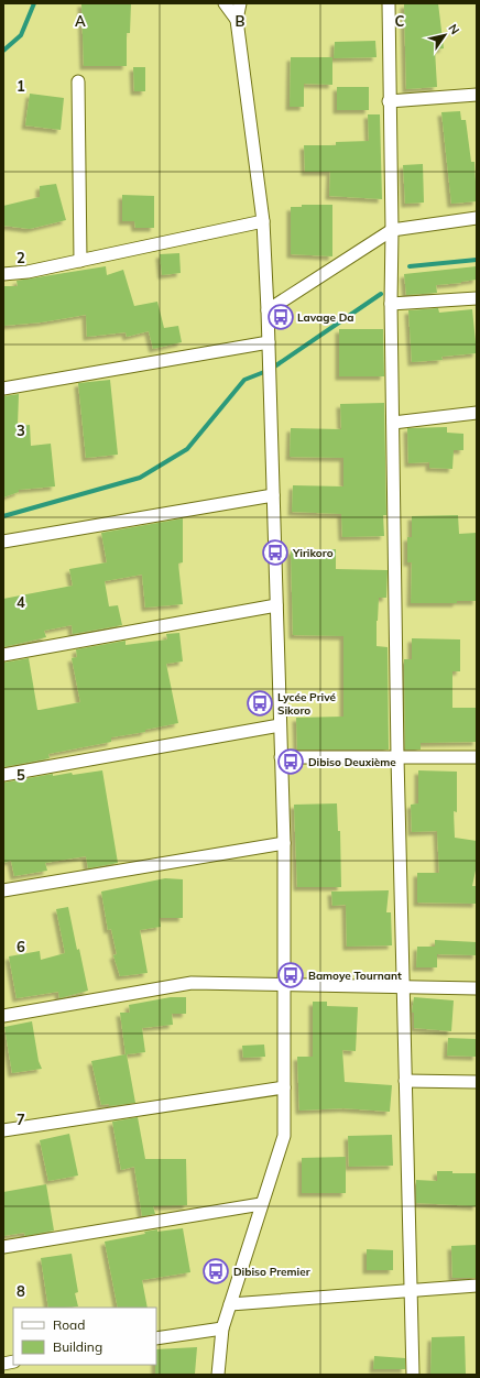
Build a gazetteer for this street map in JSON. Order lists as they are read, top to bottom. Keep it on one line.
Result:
{"places":{"bus stop":["Lavage Da","Yirikoro","Lycée Privé Sikoro","Dibiso Deuxième","Bamoye Tournant","Dibiso Premier"]},"legend":["Road","Building"],"north":"top right","grid":{"columns":["A","B","C"],"rows":["1","2","3","4","5","6","7","8"]}}
